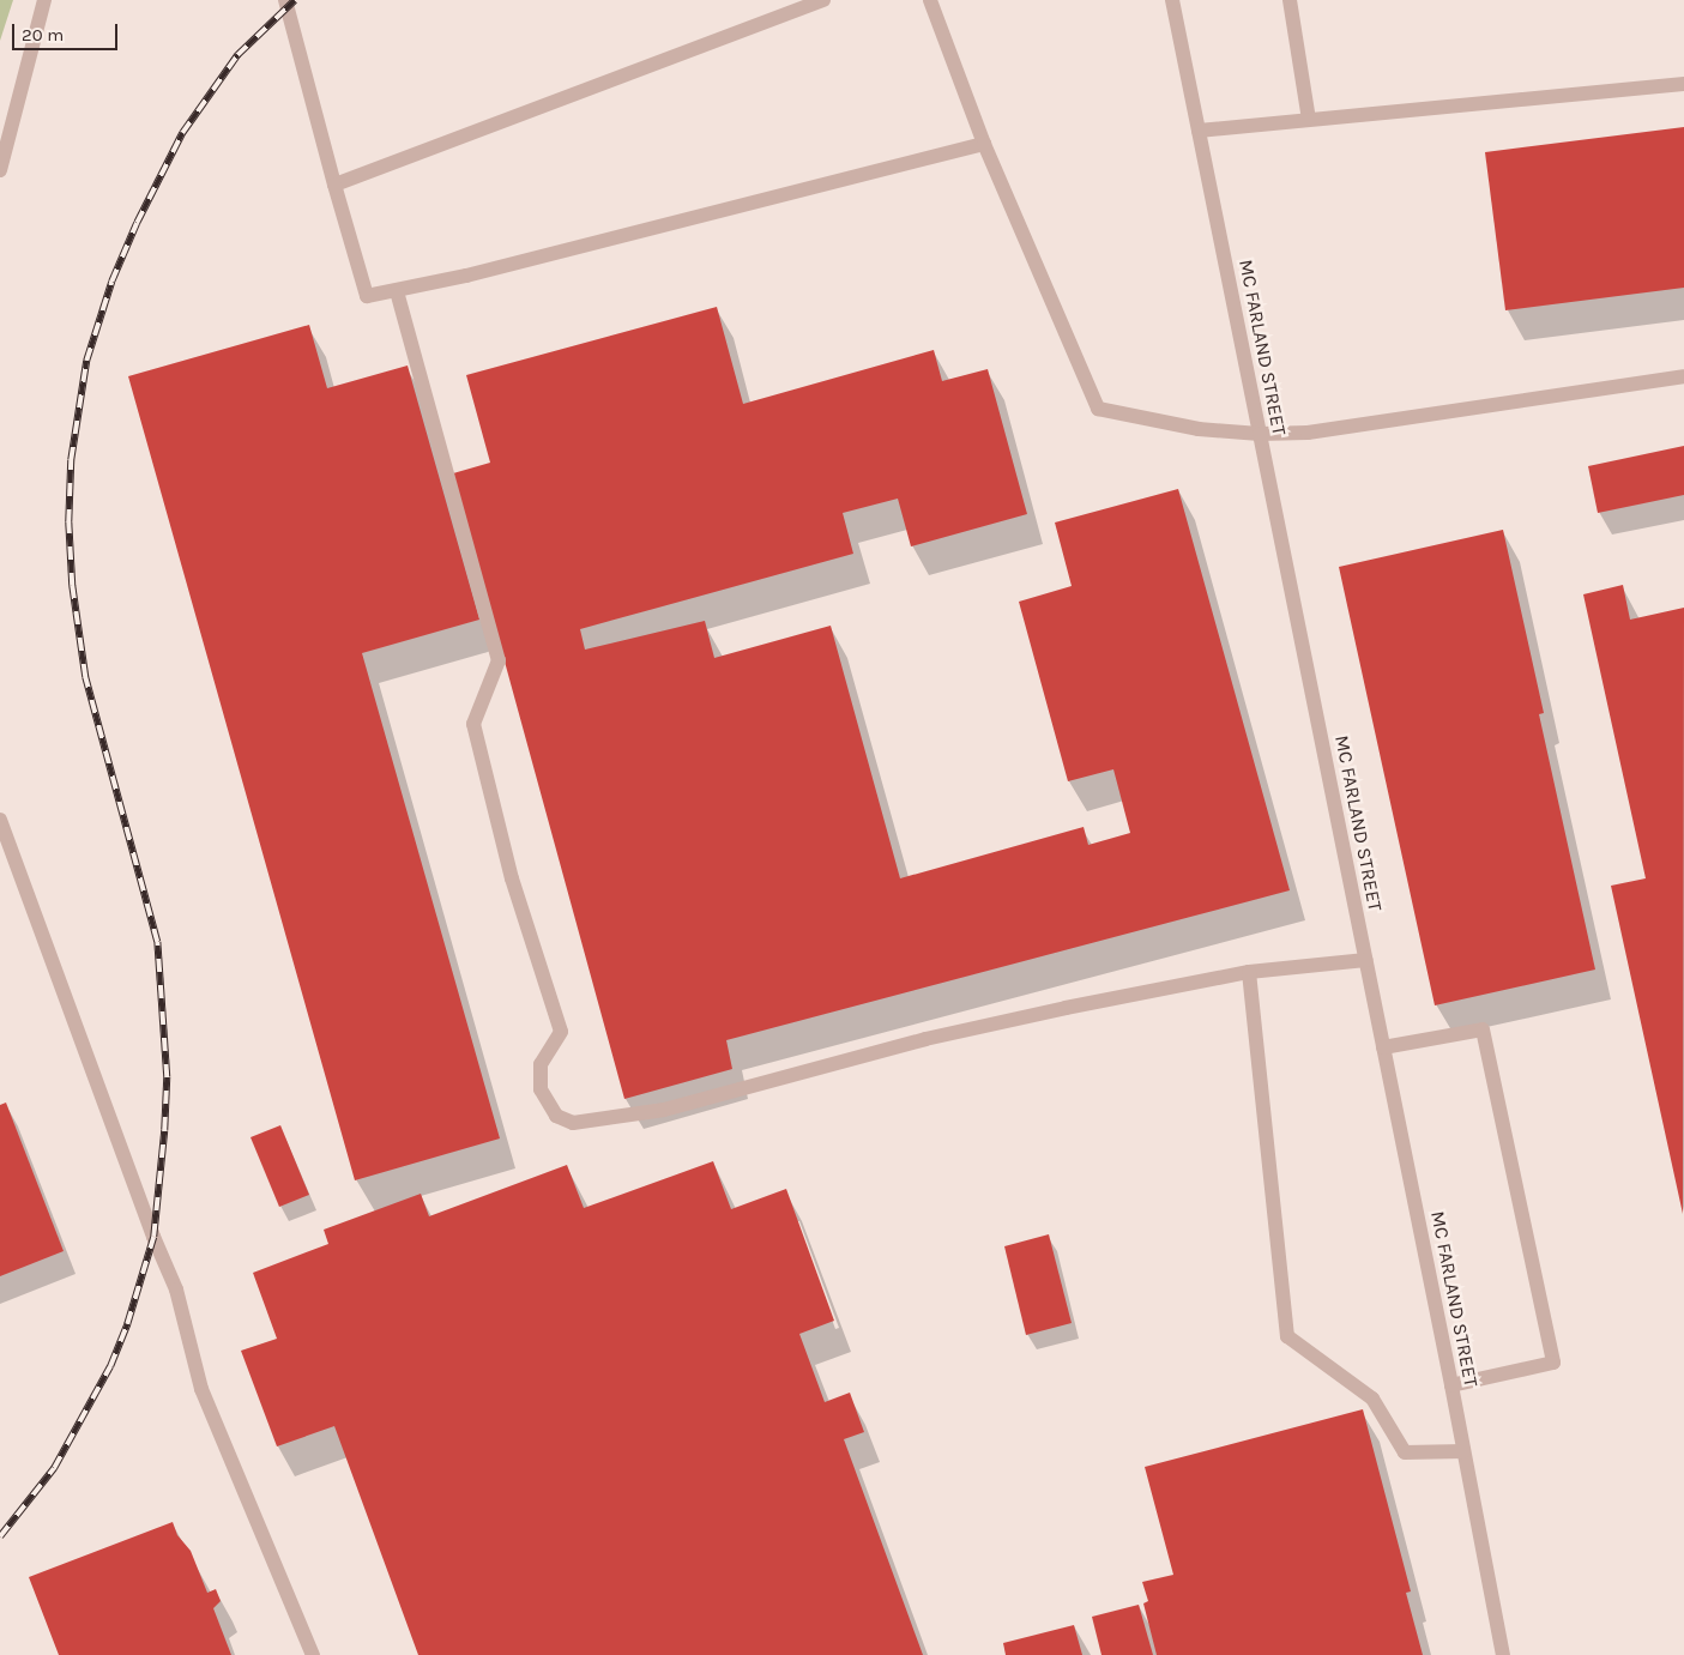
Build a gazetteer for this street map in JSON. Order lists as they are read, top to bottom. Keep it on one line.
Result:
{"streets":{"street":["MC FARLAND STREET"]},"scale_bar":"20 m"}
